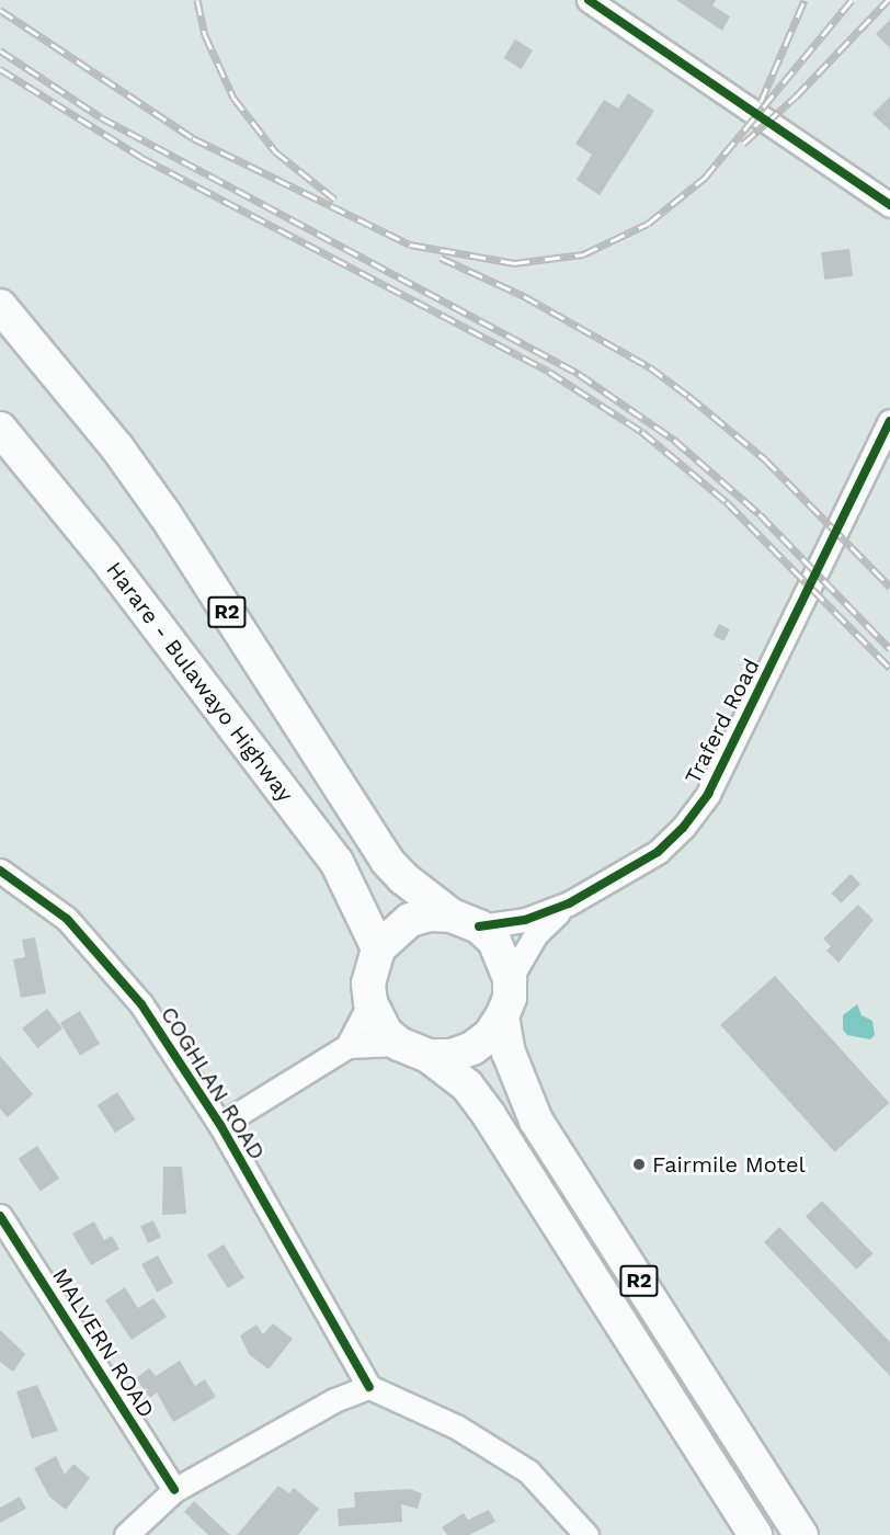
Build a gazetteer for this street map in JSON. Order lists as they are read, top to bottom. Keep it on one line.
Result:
{"streets":{"highway":["R2","Harare - Bulawayo Highway"],"street":["Traferd Road","COGHLAN ROAD","MALVERN ROAD"]},"crossings":[["R2","Harare - Bulawayo Highway"],["R2","Traferd Road"],["Harare - Bulawayo Highway","Traferd Road"]],"places":["Fairmile Motel"]}
